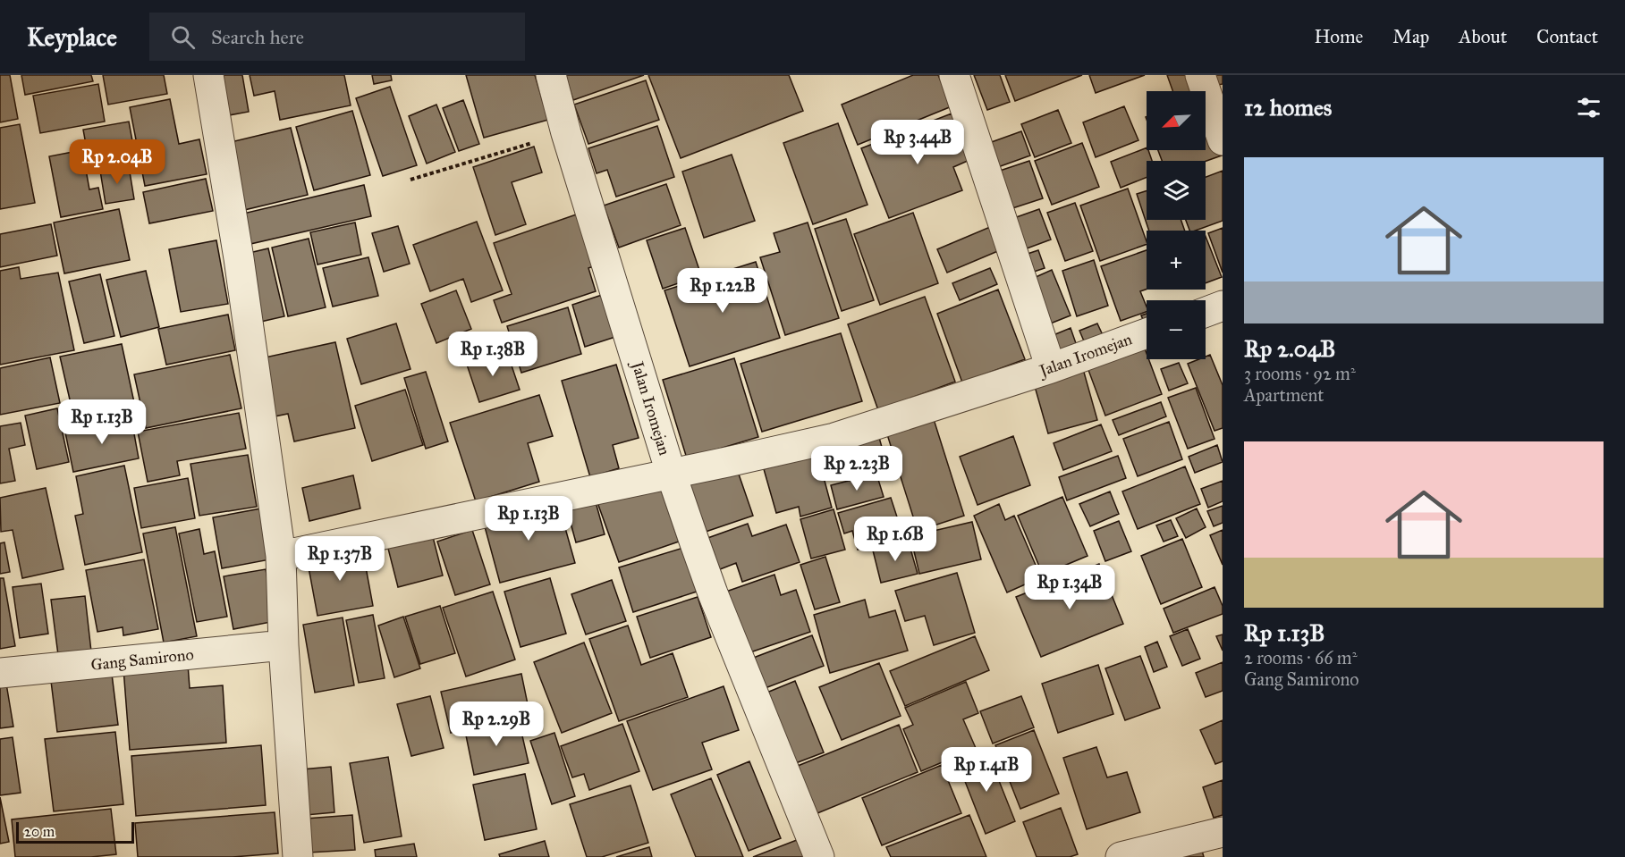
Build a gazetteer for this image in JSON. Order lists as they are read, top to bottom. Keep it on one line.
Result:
{"streets":{"street":["Jalan Iromejan","Gang Samirono"]},"scale_bar":"20 m","north":"bottom left","page":{"header":"Keyplace","search":"Search here","nav":["Home","Map","About","Contact"],"heading":"12 homes","map_buttons":["+","−"],"price":["Rp 3.44B","Rp 2.04B","Rp 1.22B","Rp 1.38B","Rp 1.13B","Rp 2.23B","Rp 1.13B","Rp 1.6B","Rp 1.37B","Rp 1.34B","Rp 2.29B","Rp 1.41B"],"list":[{"name":"Rp 2.04B","note":"3 rooms · 92 m² · Apartment"},{"name":"Rp 1.13B","note":"2 rooms · 66 m² · Gang Samirono"}],"scale":"20 m"}}
